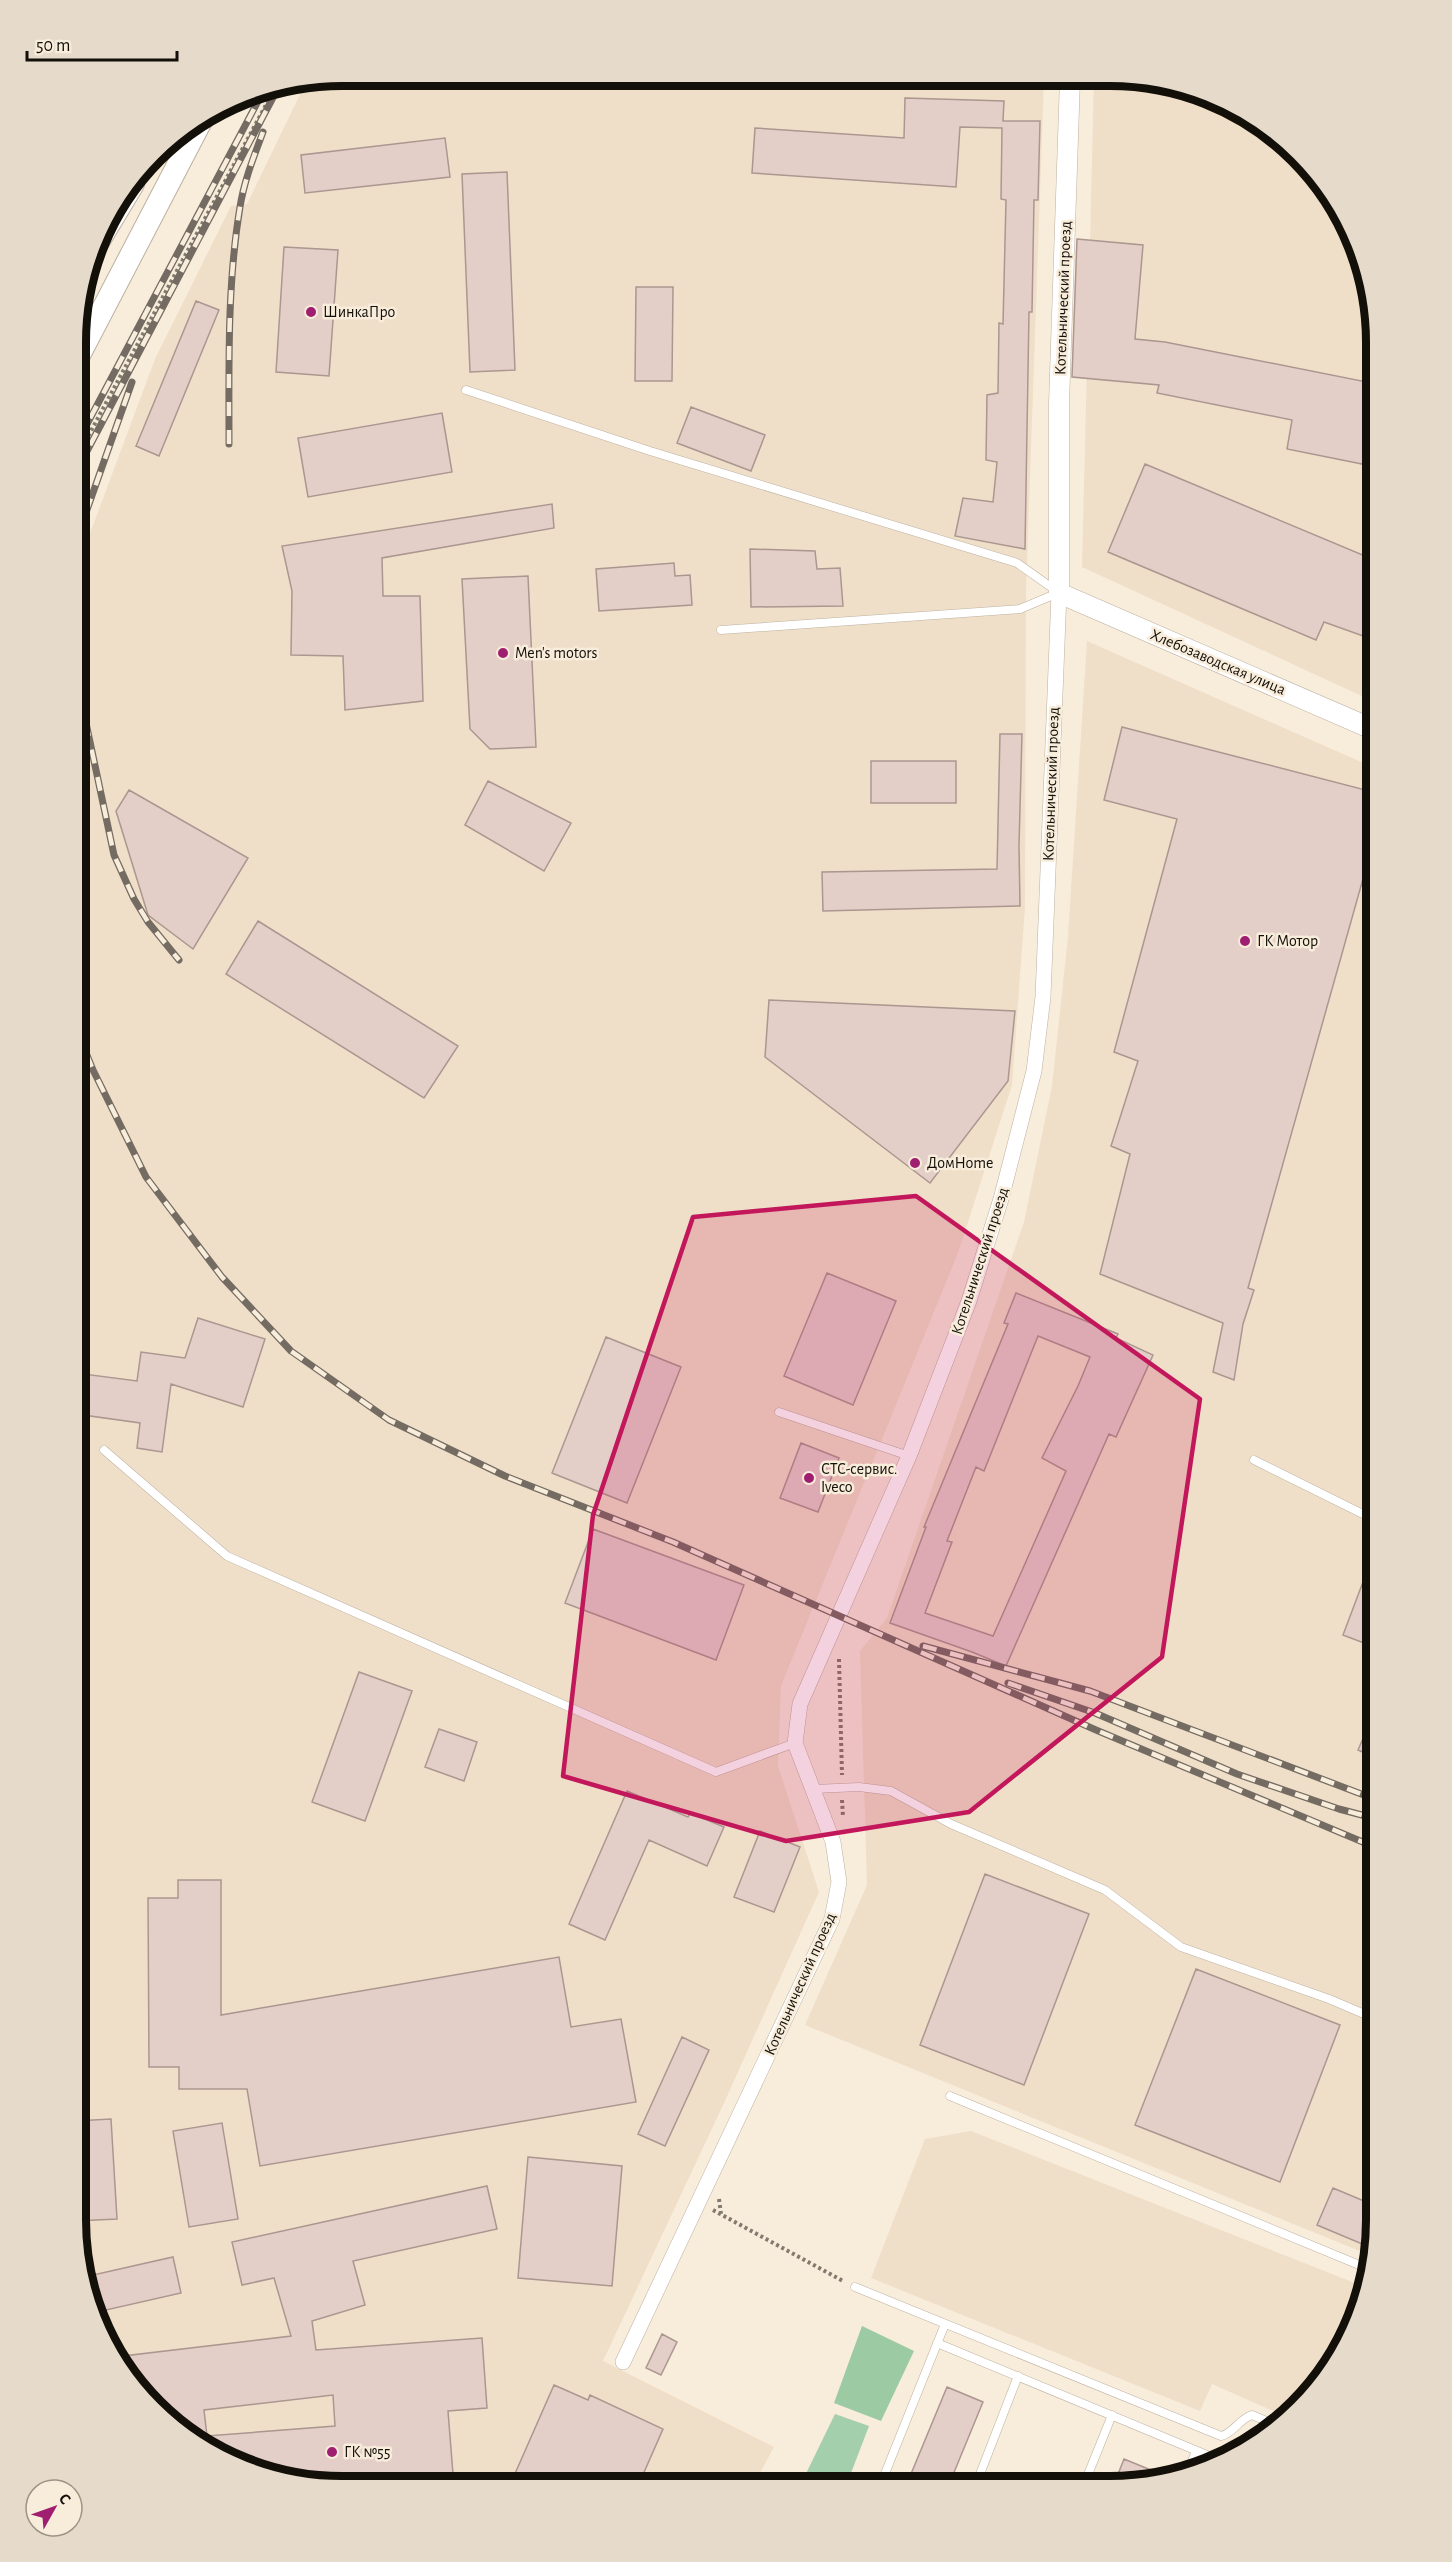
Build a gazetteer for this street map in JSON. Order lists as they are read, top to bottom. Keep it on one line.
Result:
{"streets":{"street":["Котельнический проезд","Хлебозаводская улица"]},"crossings":[["Котельнический проезд","Хлебозаводская улица"]],"places":["ШинкаПро","Men's motors","ГК Мотор","ДомHome","СТС-сервис. Iveco","ГК №55"],"scale_bar":"50 m","north":"top right"}
